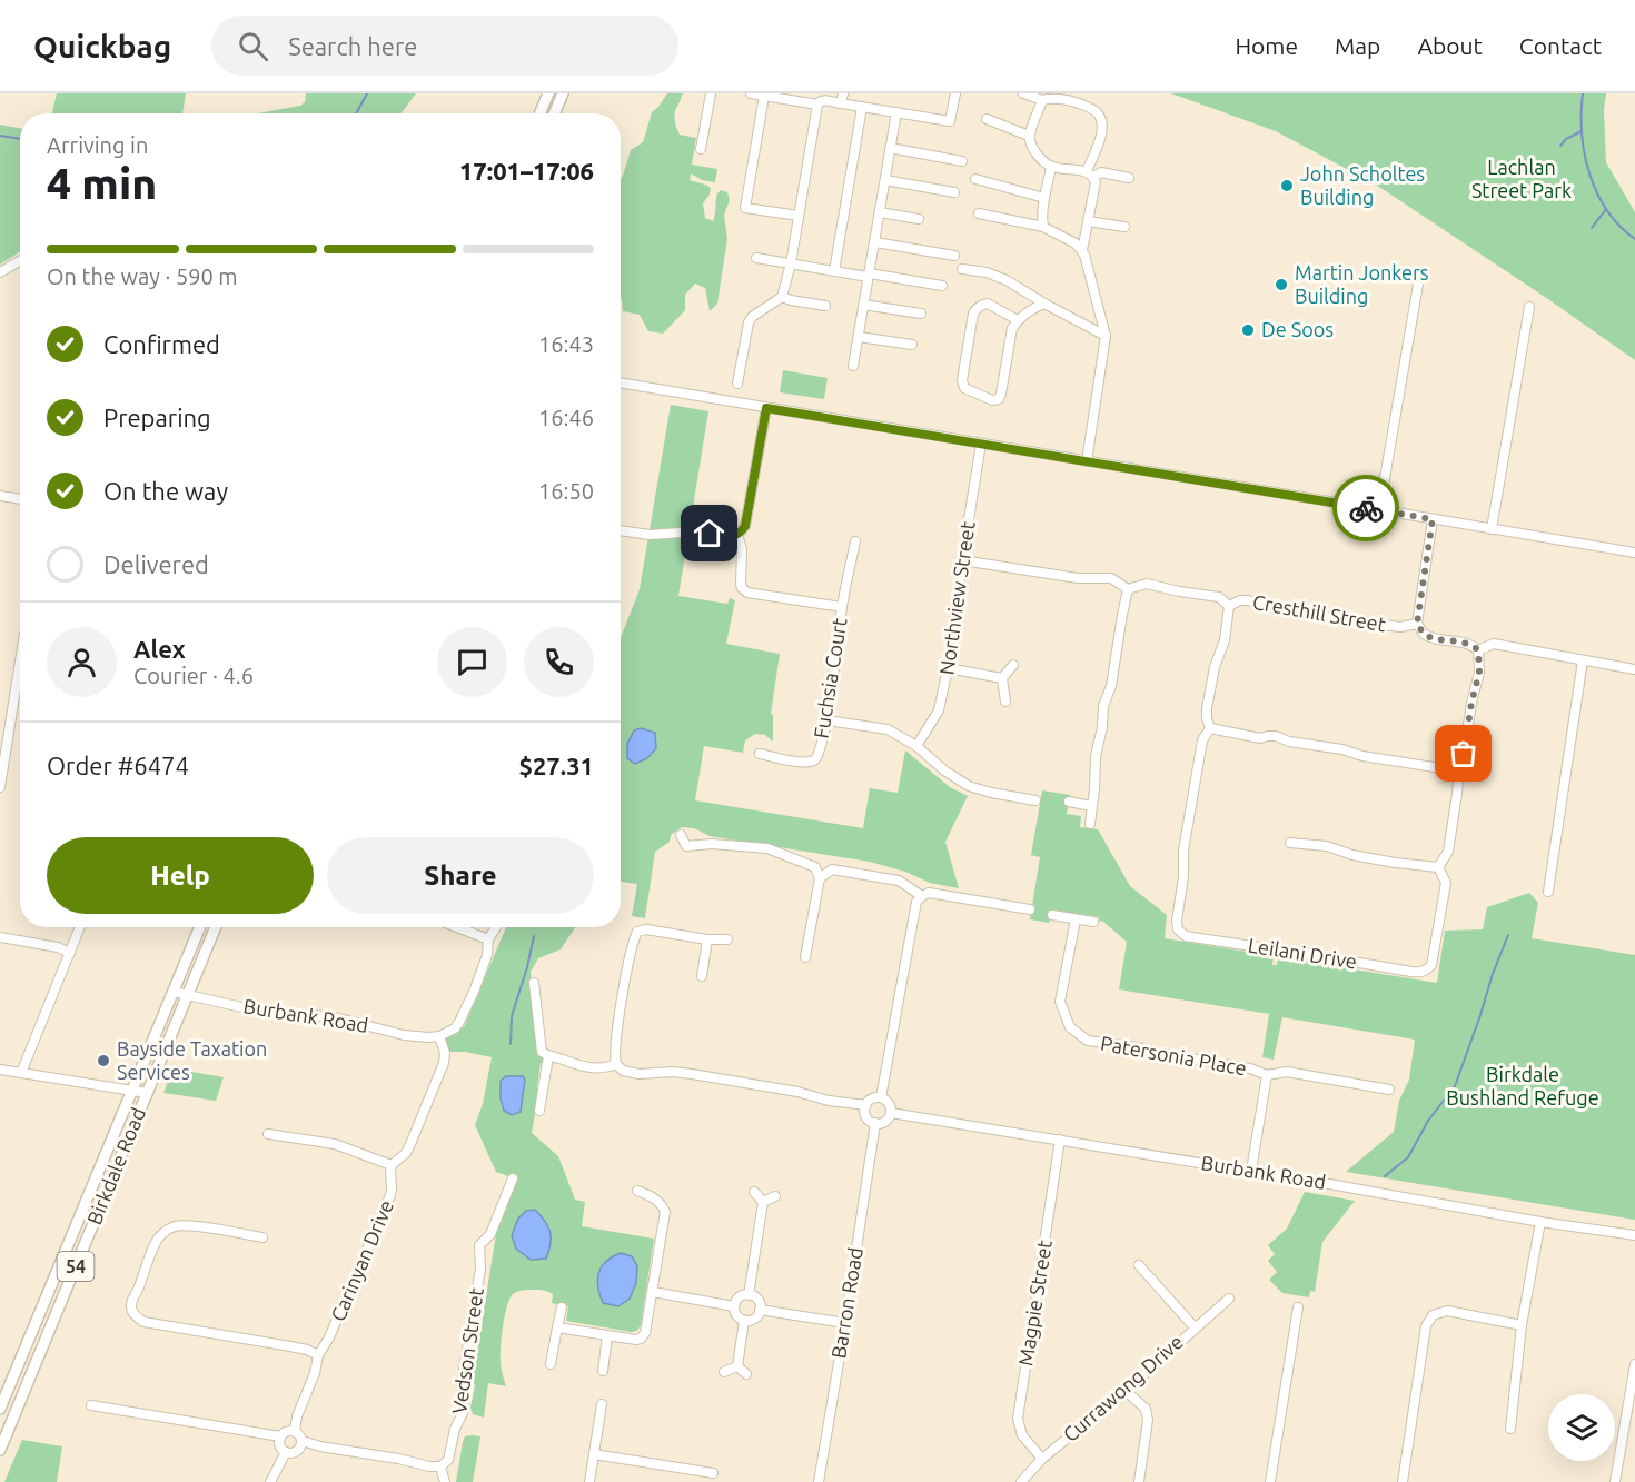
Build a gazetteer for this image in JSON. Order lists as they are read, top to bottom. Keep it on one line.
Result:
{"streets":{"main road":["Birkdale Road","54"],"street":["Northview Street","Cresthill Street","Fuchsia Court","Leilani Drive","Burbank Road","Patersonia Place","Carinyan Drive","Barron Road","Magpie Street","Vedson Street","Currawong Drive"]},"crossings":[["Northview Street","Cresthill Street"],["Cresthill Street","Leilani Drive"],["Burbank Road","Birkdale Road"],["Burbank Road","Barron Road"],["Burbank Road","Magpie Street"],["Magpie Street","Currawong Drive"]],"parks":["Lachlan Street Park","Birkdale Bushland Refuge"],"places":["John Scholtes Building","Martin Jonkers Building","De Soos","Bayside Taxation Services"],"page":{"header":"Quickbag","search":"Search here","nav":["Home","Map","About","Contact"],"heading":["4 min","Arriving in","17:01–17:06"],"panel":["Alex","Courier · 4.6","Order #6474","$27.31"],"bar":"On the way · 590 m","list":[["Confirmed","16:43"],["Preparing","16:46"],["On the way","16:50"],"Delivered"],"buttons":["Help","Share"]}}
